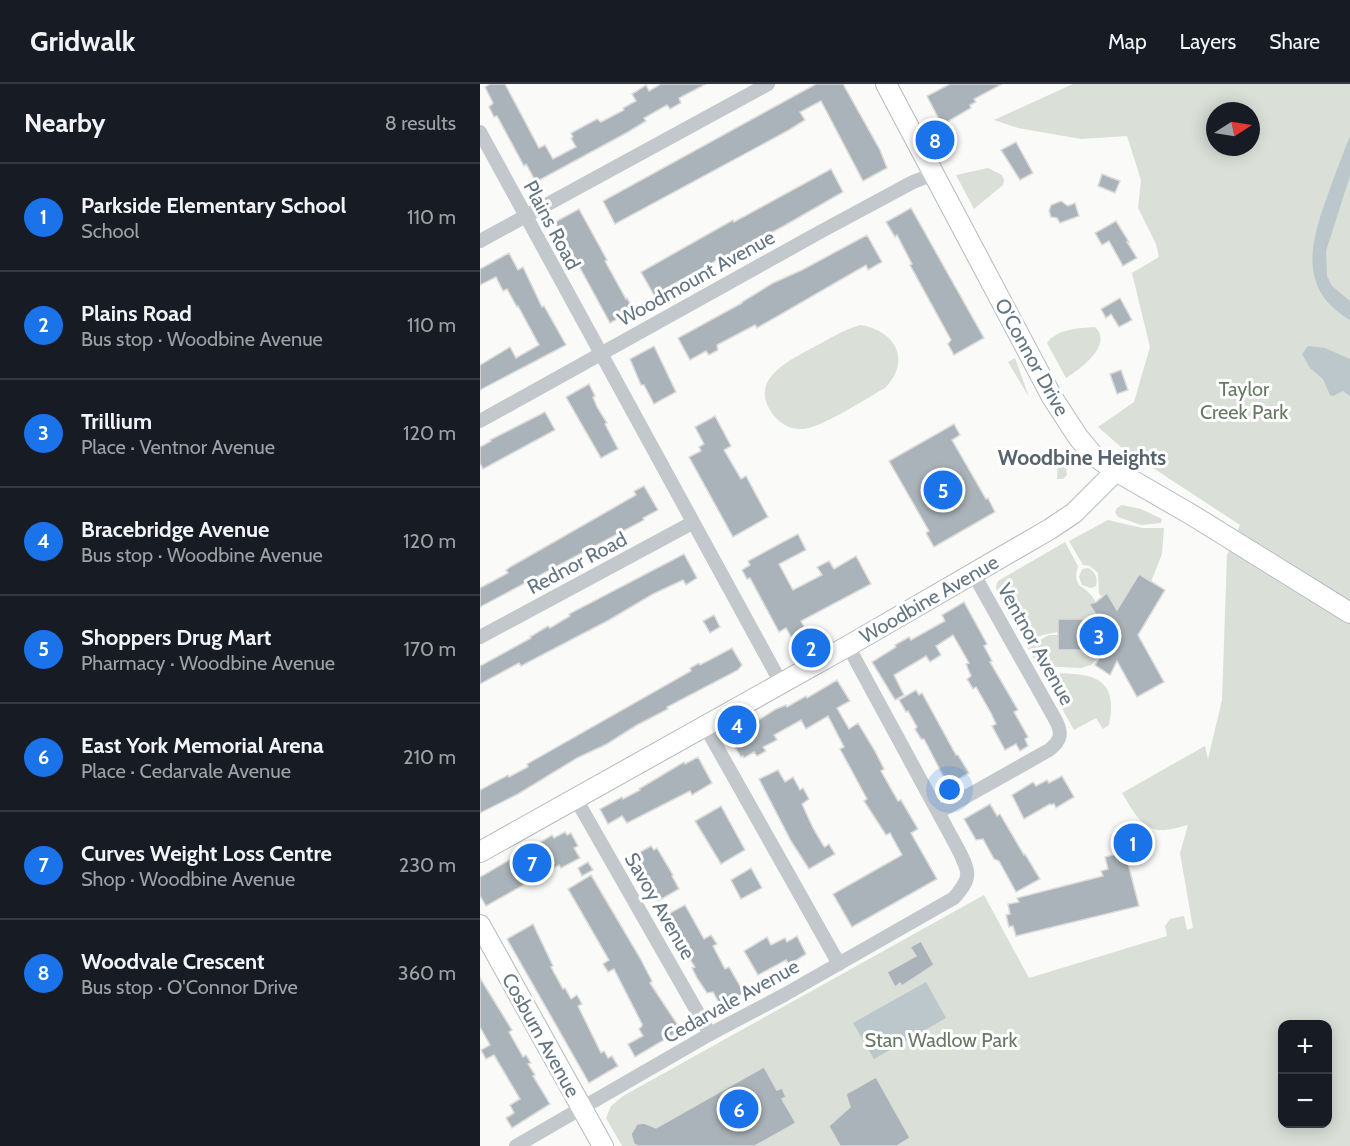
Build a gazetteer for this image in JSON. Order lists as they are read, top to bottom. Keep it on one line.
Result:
{"streets":{"main road":["O'Connor Drive","Woodbine Avenue","Cosburn Avenue"],"street":["Plains Road","Woodmount Avenue","Rednor Road","Ventnor Avenue","Savoy Avenue","Cedarvale Avenue"]},"crossings":[["Plains Road","Woodmount Avenue"],["Plains Road","Rednor Road"],["Plains Road","Woodbine Avenue"],["Woodmount Avenue","O'Connor Drive"],["O'Connor Drive","Woodbine Avenue"],["Woodbine Avenue","Ventnor Avenue"],["Woodbine Avenue","Savoy Avenue"],["Ventnor Avenue","Cedarvale Avenue"],["Savoy Avenue","Cedarvale Avenue"],["Cedarvale Avenue","Cosburn Avenue"]],"districts":["Woodbine Heights"],"parks":["Taylor Creek Park","Stan Wadlow Park"],"north":"right","page":{"header":"Gridwalk","nav":["Map","Layers","Share"],"heading":["Nearby","8 results"],"pins":["8","5","3","2","4","1","7","6"],"list":[{"mark":"1","name":"Parkside Elementary School","note":"School","value":"110 m"},{"mark":"2","name":"Plains Road","note":"Bus stop · Woodbine Avenue","value":"110 m"},{"mark":"3","name":"Trillium","note":"Place · Ventnor Avenue","value":"120 m"},{"mark":"4","name":"Bracebridge Avenue","note":"Bus stop · Woodbine Avenue","value":"120 m"},{"mark":"5","name":"Shoppers Drug Mart","note":"Pharmacy · Woodbine Avenue","value":"170 m"},{"mark":"6","name":"East York Memorial Arena","note":"Place · Cedarvale Avenue","value":"210 m"},{"mark":"7","name":"Curves Weight Loss Centre","note":"Shop · Woodbine Avenue","value":"230 m"},{"mark":"8","name":"Woodvale Crescent","note":"Bus stop · O'Connor Drive","value":"360 m"}],"map_buttons":["+","−"]}}
